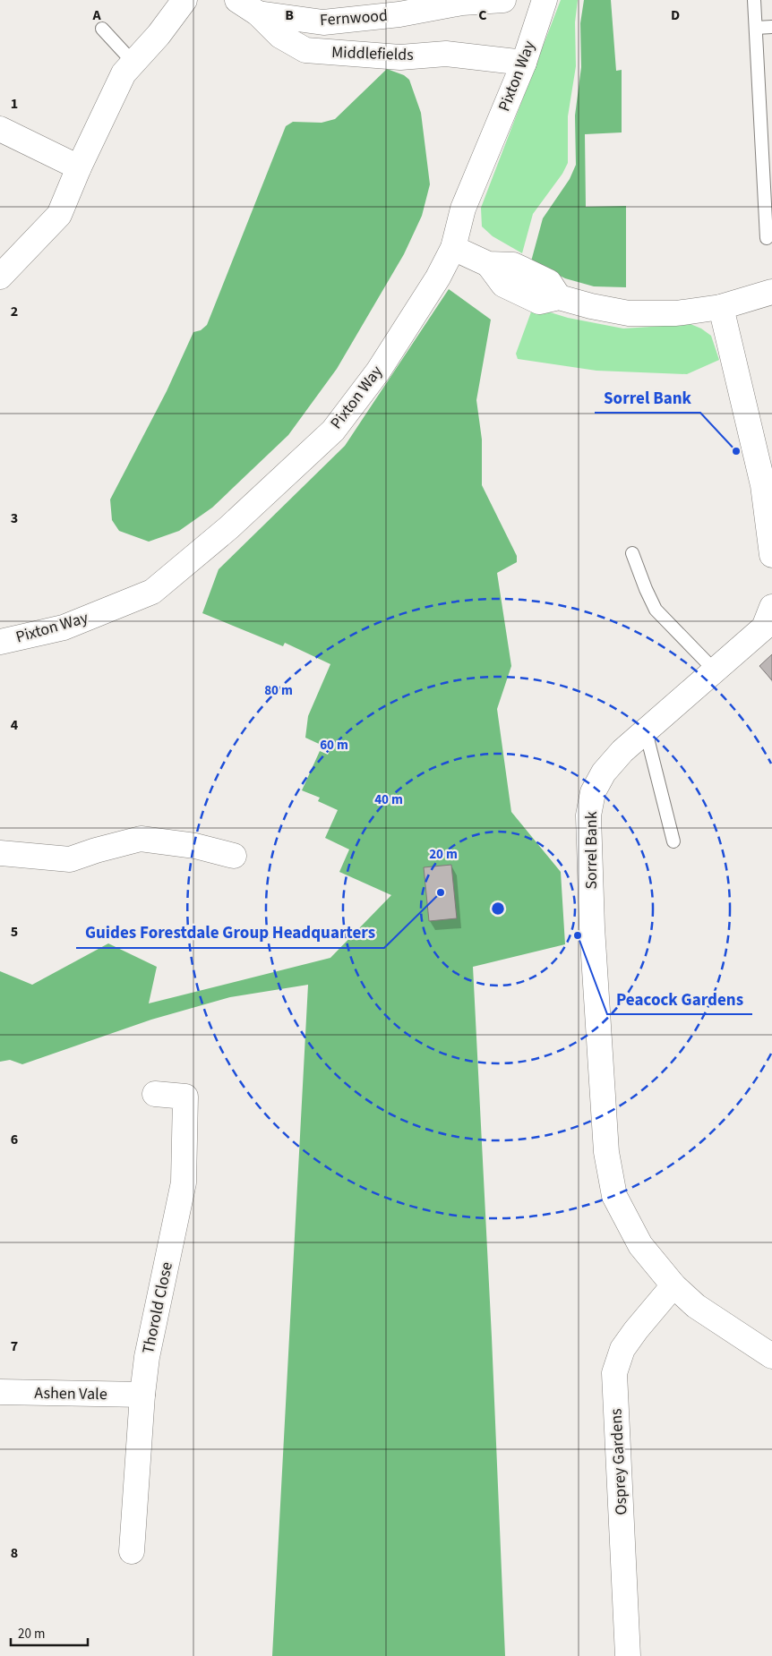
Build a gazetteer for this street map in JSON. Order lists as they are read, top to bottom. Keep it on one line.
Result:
{"streets":{"street":["Fernwood","Middlefields","Pixton Way","Sorrel Bank","Thorold Close","Ashen Vale","Osprey Gardens"]},"crossings":[["Fernwood","Middlefields"],["Middlefields","Pixton Way"],["Sorrel Bank","Osprey Gardens"],["Thorold Close","Ashen Vale"]],"places":["Sorrel Bank","Guides Forestdale Group Headquarters","Peacock Gardens"],"scale_bar":"20 m","grid":{"columns":["A","B","C","D"],"rows":["1","2","3","4","5","6","7","8"]},"rings":["80 m","60 m","40 m","20 m"]}
